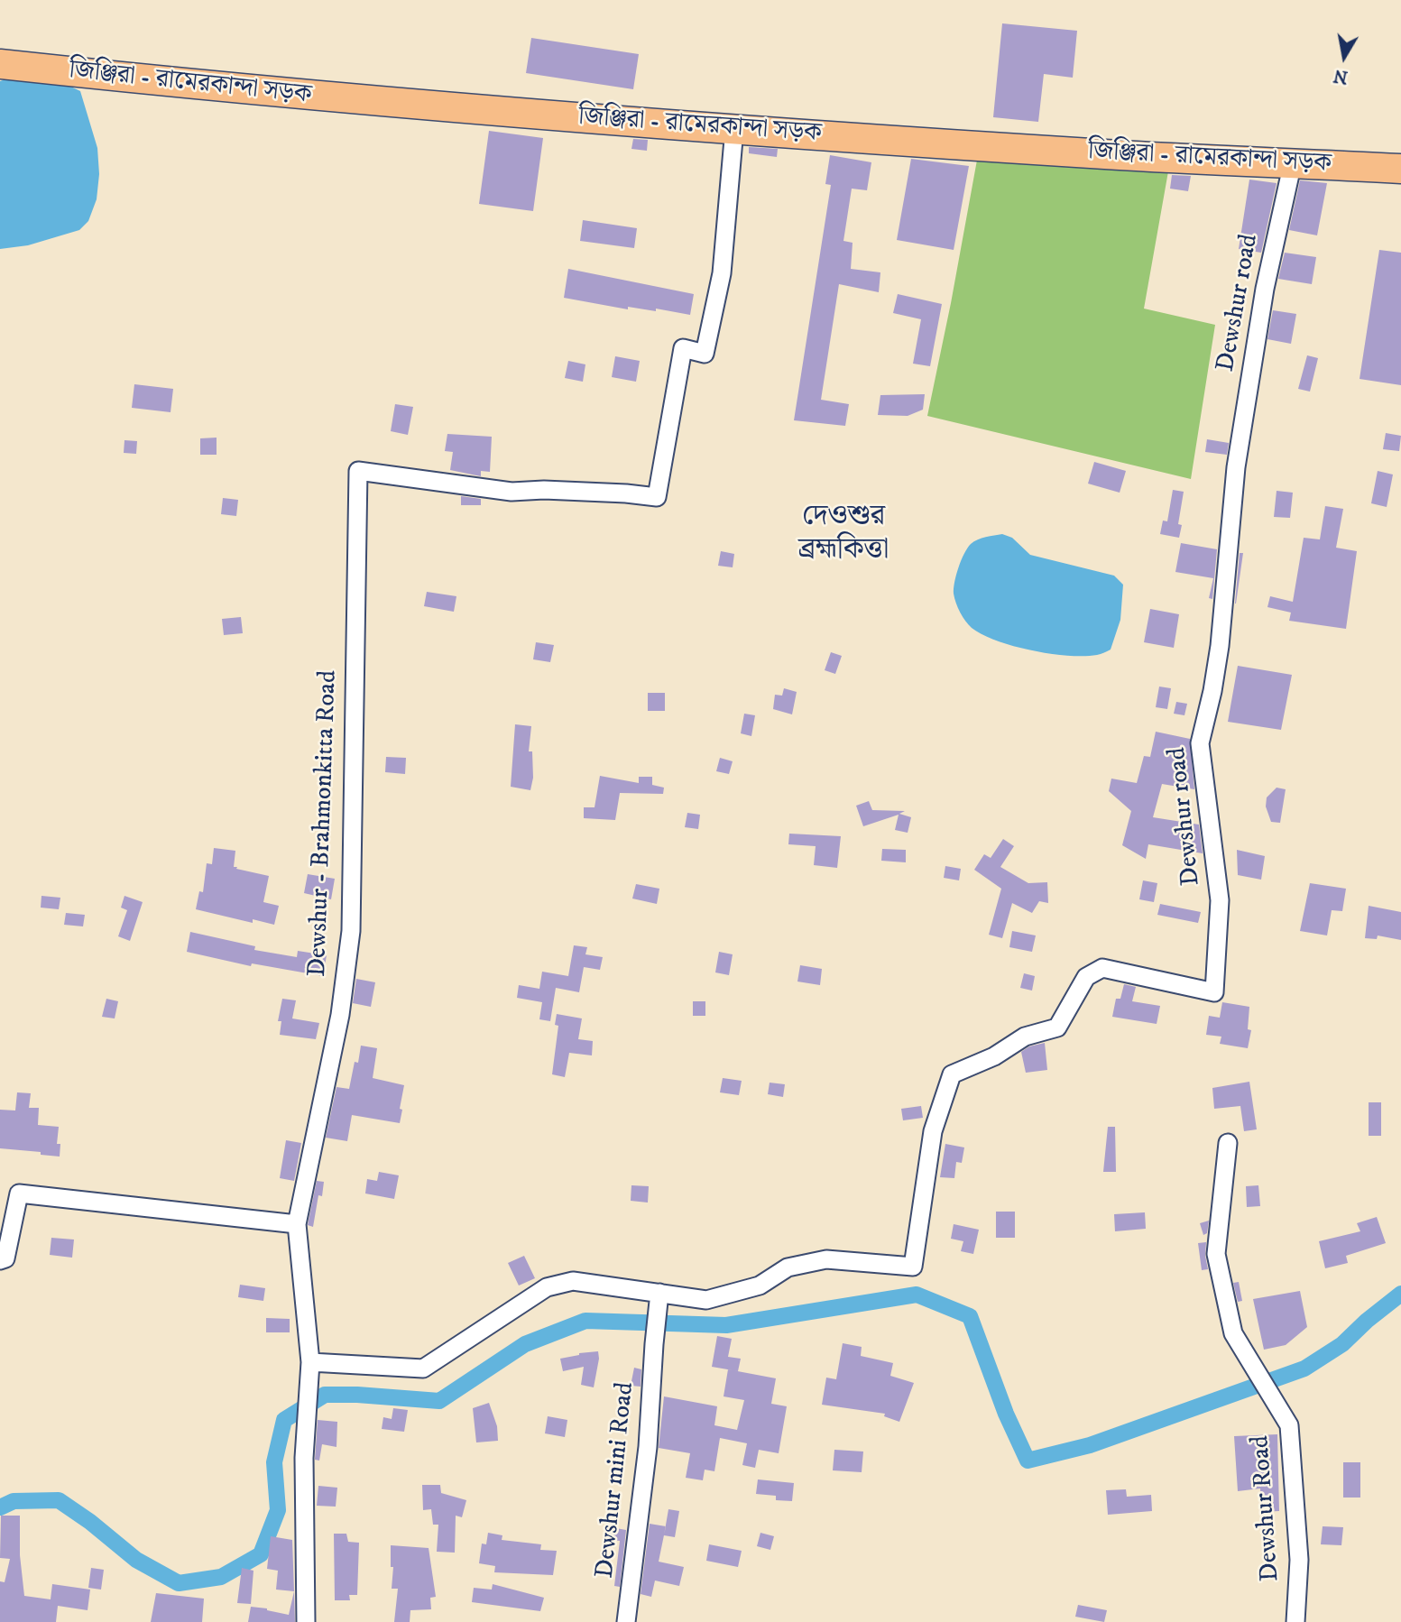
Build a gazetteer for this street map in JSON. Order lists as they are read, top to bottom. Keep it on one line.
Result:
{"streets":{"main road":["জিঞ্জিরা - রামেরকান্দা সড়ক"],"street":["Dewshur road","Dewshur - Brahmonkitta Road","Dewshur mini Road","Dewshur Road"]},"crossings":[["জিঞ্জিরা - রামেরকান্দা সড়ক","Dewshur road"],["জিঞ্জিরা - রামেরকান্দা সড়ক","Dewshur - Brahmonkitta Road"],["Dewshur road","Dewshur mini Road"]],"districts":["দেওশুর ব্রহ্মকিত্তা"],"north":"bottom"}
